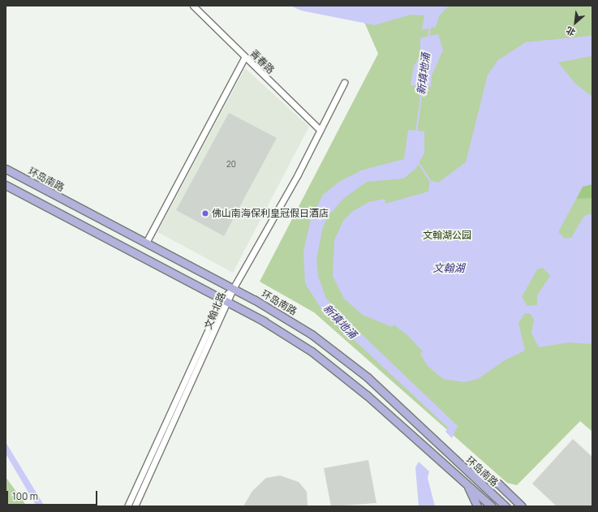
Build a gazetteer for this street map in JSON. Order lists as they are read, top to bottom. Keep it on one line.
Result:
{"streets":{"main road":["环岛南路"],"street":["青春路","文翰北路"]},"crossings":[["环岛南路","文翰北路"]],"water":["新填地涌","文翰湖"],"parks":["文翰湖公园"],"places":["佛山南海保利皇冠假日酒店"],"house_numbers":["20"],"scale_bar":"100 m","north":"bottom left"}
